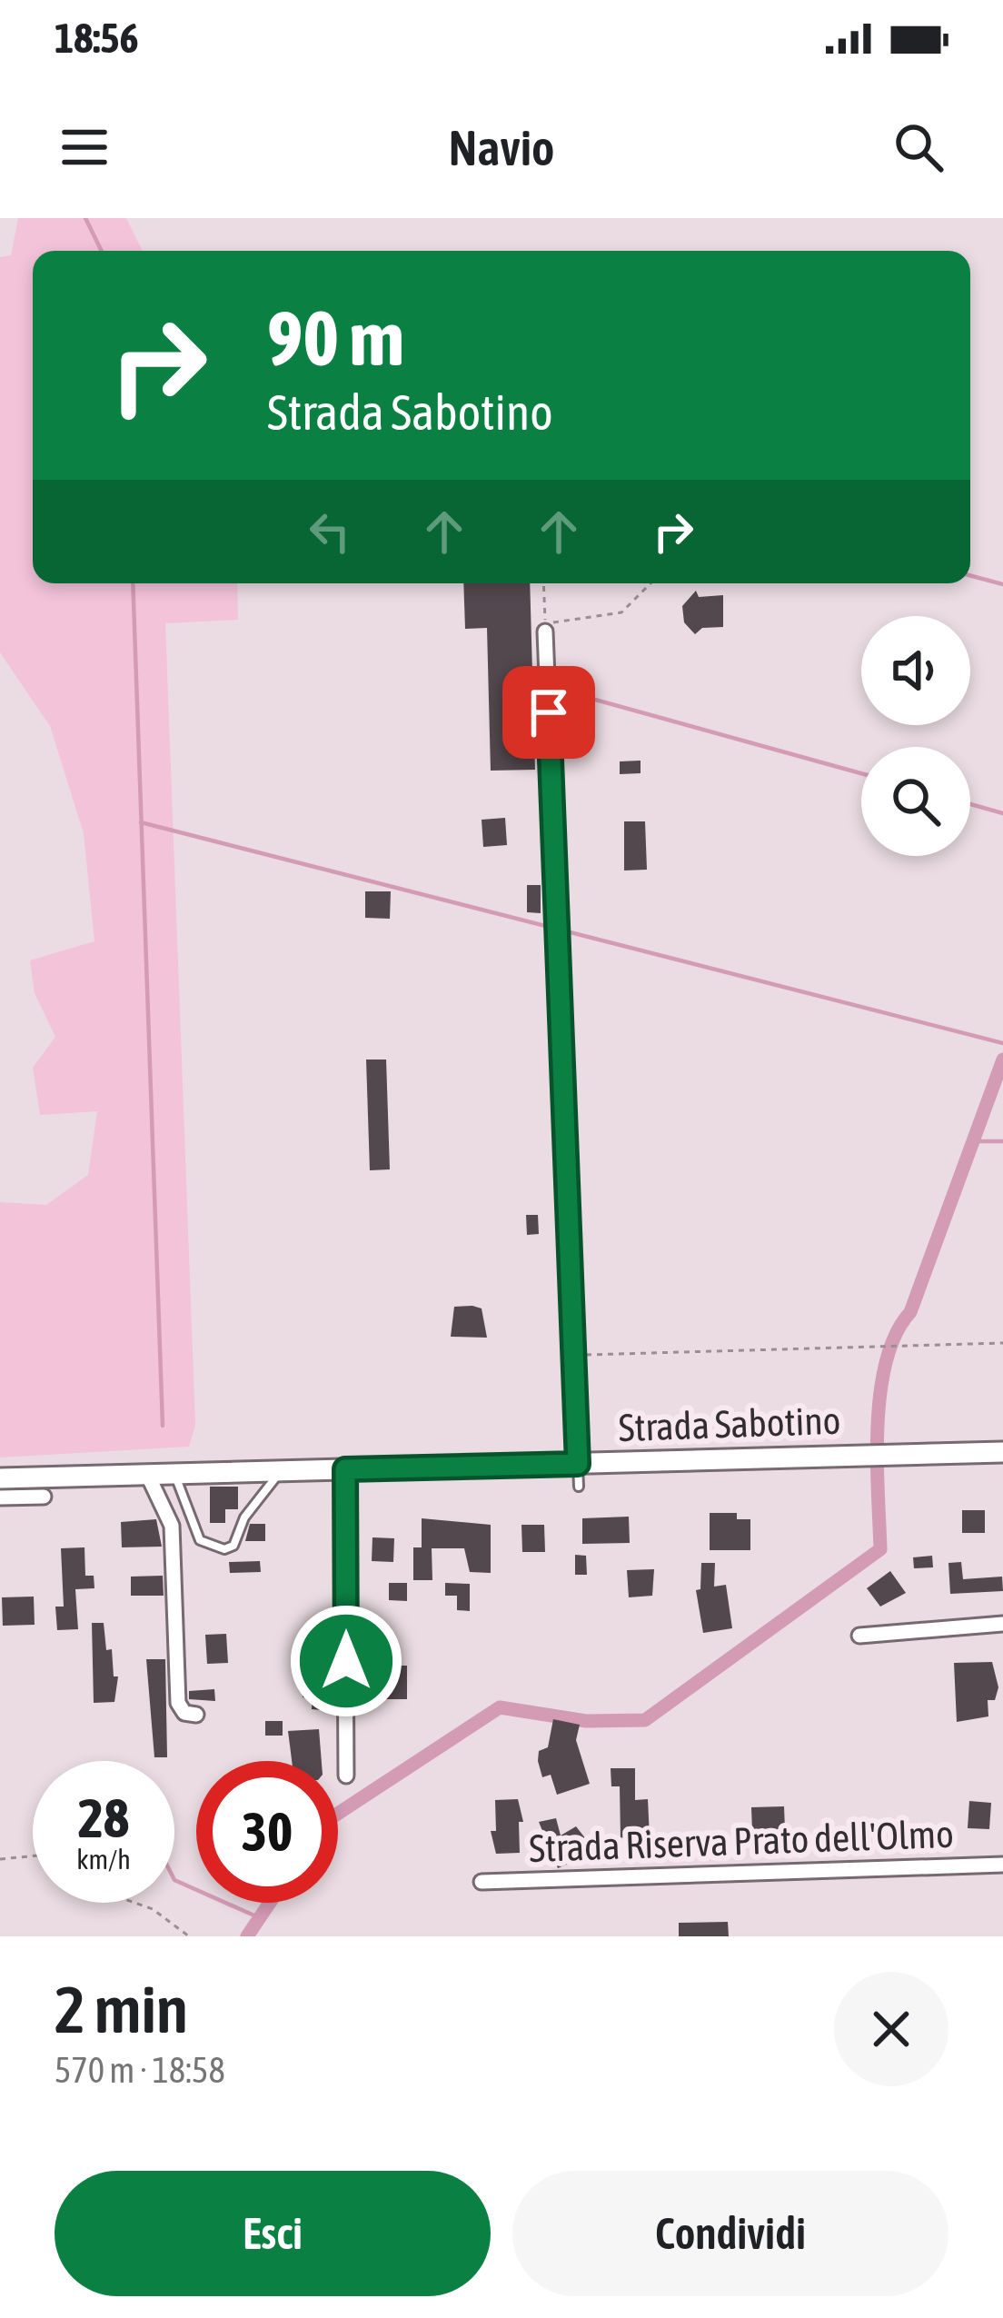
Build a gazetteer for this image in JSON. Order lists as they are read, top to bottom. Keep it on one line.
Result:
{"streets":{"street":["Strada Sabotino","Strada Riserva Prato dell'Olmo"]},"page":{"status":"18:56","header":"Navio","turn":["90 m","Strada Sabotino"],"speed":"28 km/h","limit":"30","heading":["2 min","570 m · 18:58"],"buttons":["Esci","Condividi"]}}
